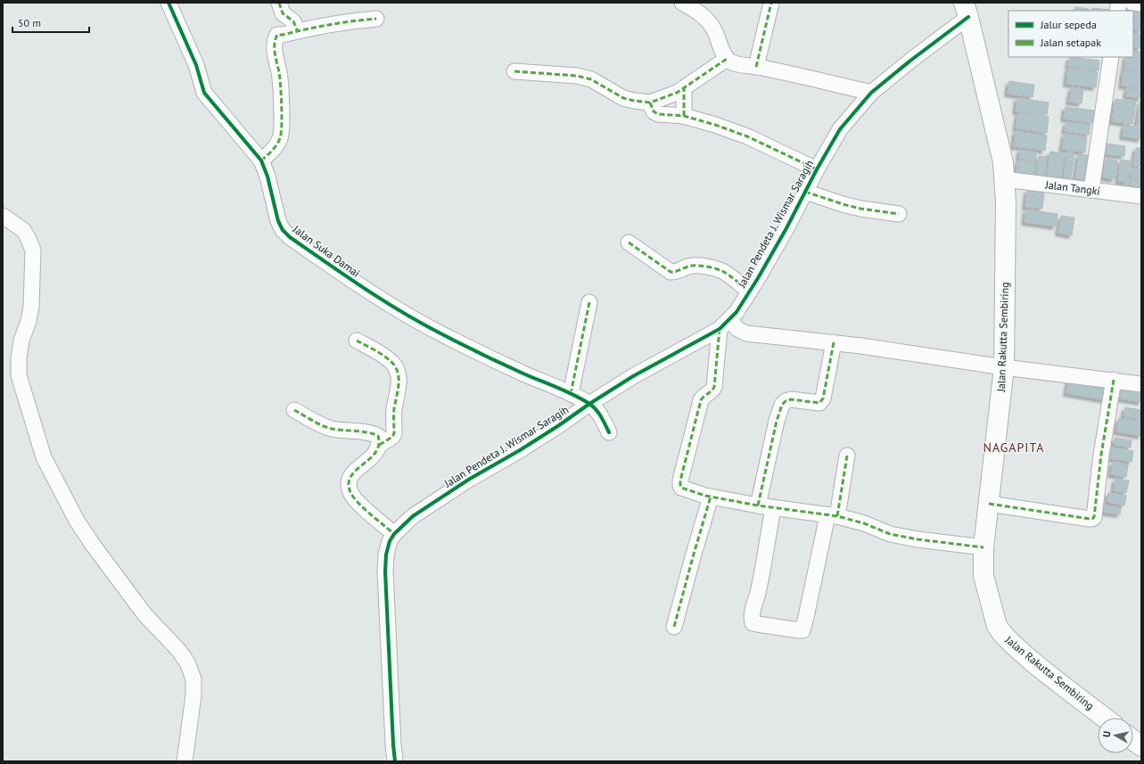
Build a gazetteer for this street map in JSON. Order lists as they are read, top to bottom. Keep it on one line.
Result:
{"streets":{"main road":["Jalan Rakutta Sembiring"],"street":["Jalan Tangki","Jalan Pendeta J. Wismar Saragih","Jalan Suka Damai"]},"crossings":[["Jalan Tangki","Jalan Rakutta Sembiring"],["Jalan Pendeta J. Wismar Saragih","Jalan Suka Damai"],["Jalan Pendeta J. Wismar Saragih","Jalan Rakutta Sembiring"]],"districts":["NAGAPITA"],"legend":["Jalur sepeda","Jalan setapak"],"scale_bar":"50 m","north":"left"}
